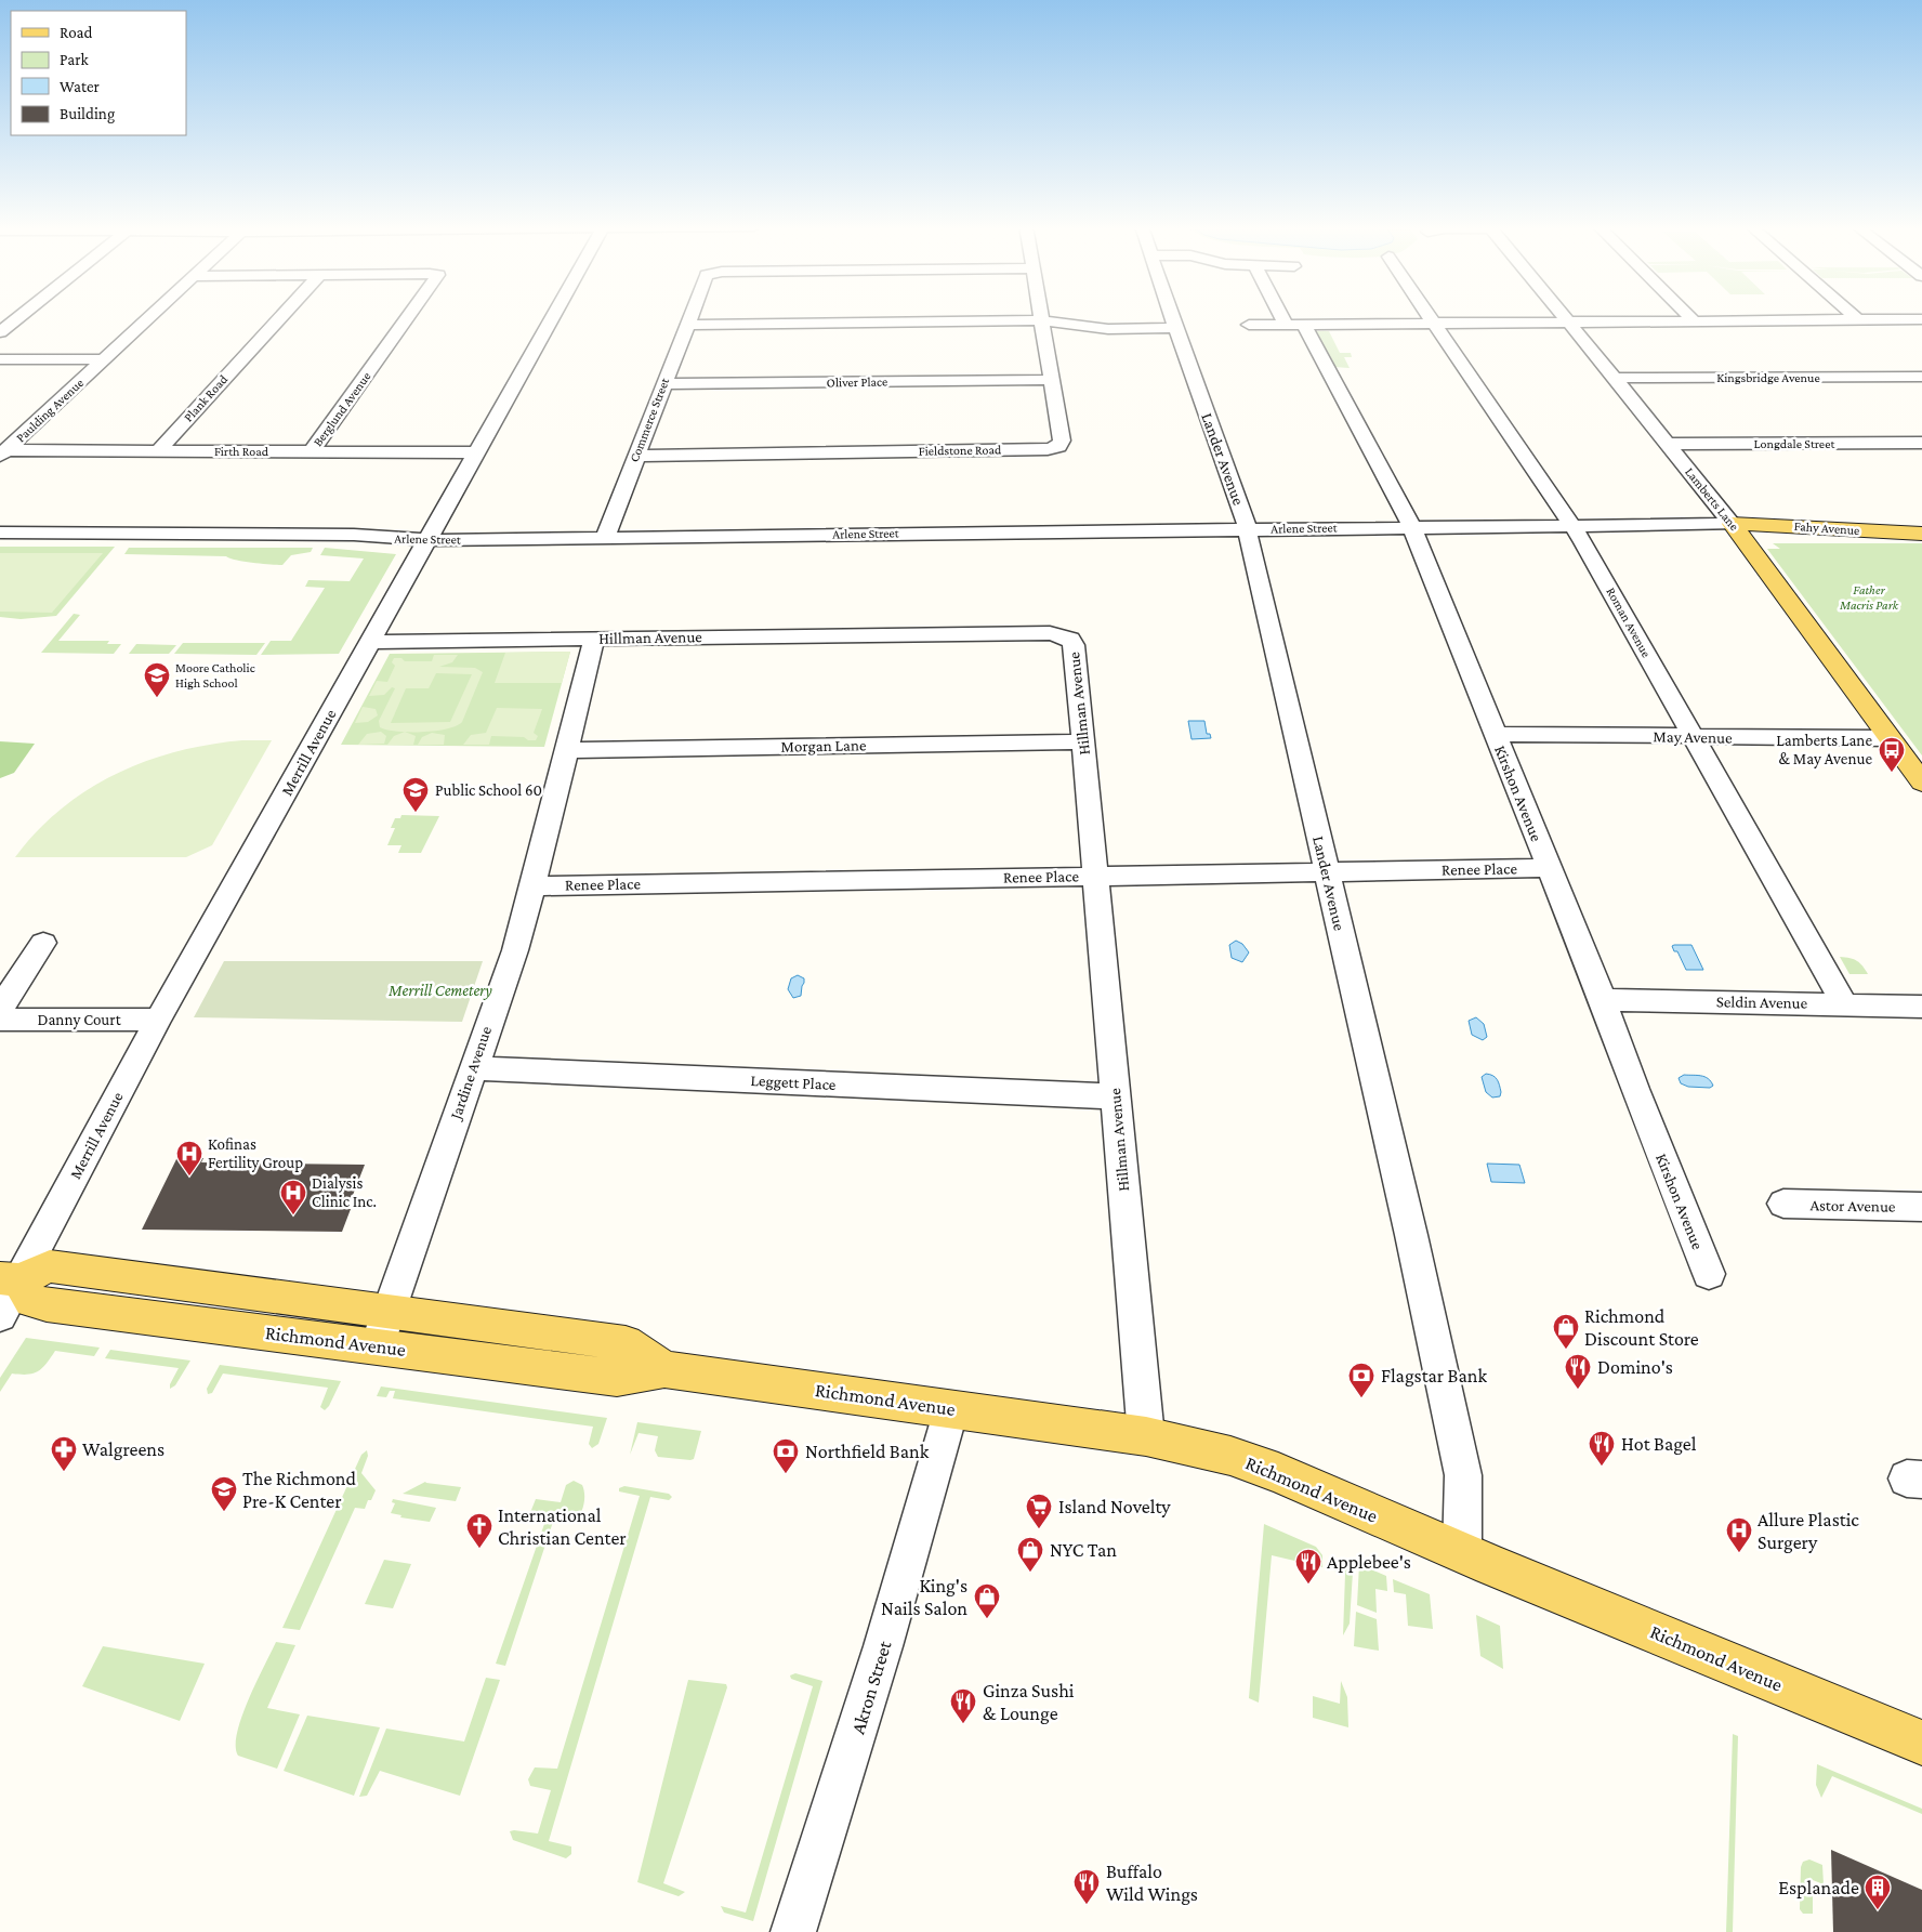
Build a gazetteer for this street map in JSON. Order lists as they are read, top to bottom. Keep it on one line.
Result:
{"streets":{"main road":["Lamberts Lane","Fahy Avenue","Richmond Avenue"],"street":["Kingsbridge Avenue","Oliver Place","Plank Road","Berglund Avenue","Paulding Avenue","Commerce Street","Longdale Street","Fieldstone Road","Firth Road","Lander Avenue","Arlene Street","Roman Avenue","Hillman Avenue","May Avenue","Morgan Lane","Merrill Avenue","Kirshon Avenue","Renee Place","Seldin Avenue","Danny Court","Jardine Avenue","Leggett Place","Astor Avenue","Akron Street"]},"crossings":[["Kingsbridge Avenue","Lamberts Lane"],["Oliver Place","Commerce Street"],["Oliver Place","Fieldstone Road"],["Plank Road","Firth Road"],["Berglund Avenue","Firth Road"],["Paulding Avenue","Firth Road"],["Commerce Street","Fieldstone Road"],["Commerce Street","Arlene Street"],["Longdale Street","Lamberts Lane"],["Firth Road","Merrill Avenue"],["Lander Avenue","Arlene Street"],["Lander Avenue","Renee Place"],["Lander Avenue","Richmond Avenue"],["Lamberts Lane","Arlene Street"],["Lamberts Lane","Fahy Avenue"],["Lamberts Lane","May Avenue"],["Arlene Street","Fahy Avenue"],["Arlene Street","Roman Avenue"],["Arlene Street","Merrill Avenue"],["Arlene Street","Kirshon Avenue"],["Roman Avenue","May Avenue"],["Roman Avenue","Seldin Avenue"],["Hillman Avenue","Morgan Lane"],["Hillman Avenue","Merrill Avenue"],["Hillman Avenue","Renee Place"],["Hillman Avenue","Jardine Avenue"],["Hillman Avenue","Leggett Place"],["Hillman Avenue","Richmond Avenue"],["May Avenue","Kirshon Avenue"],["Morgan Lane","Jardine Avenue"],["Merrill Avenue","Danny Court"],["Merrill Avenue","Richmond Avenue"],["Kirshon Avenue","Renee Place"],["Kirshon Avenue","Seldin Avenue"],["Renee Place","Jardine Avenue"],["Jardine Avenue","Leggett Place"],["Jardine Avenue","Richmond Avenue"],["Richmond Avenue","Akron Street"]],"parks":["Father Macris Park","Merrill Cemetery"],"places":{"school or university":["Moore Catholic High School","Public School 60","The Richmond Pre-K Center"],"bus stop":["Lamberts Lane & May Avenue"],"hospital":["Kofinas Fertility Group","Dialysis Clinic Inc.","Allure Plastic Surgery"],"shop":["Richmond Discount Store","NYC Tan","King's Nails Salon"],"restaurant":["Domino's","Hot Bagel","Applebee's","Ginza Sushi & Lounge","Buffalo Wild Wings"],"bank":["Flagstar Bank","Northfield Bank"],"pharmacy":["Walgreens"],"supermarket":["Island Novelty"],"church":["International Christian Center"],"building":["Esplanade"]},"legend":["Road","Park","Water","Building"]}
